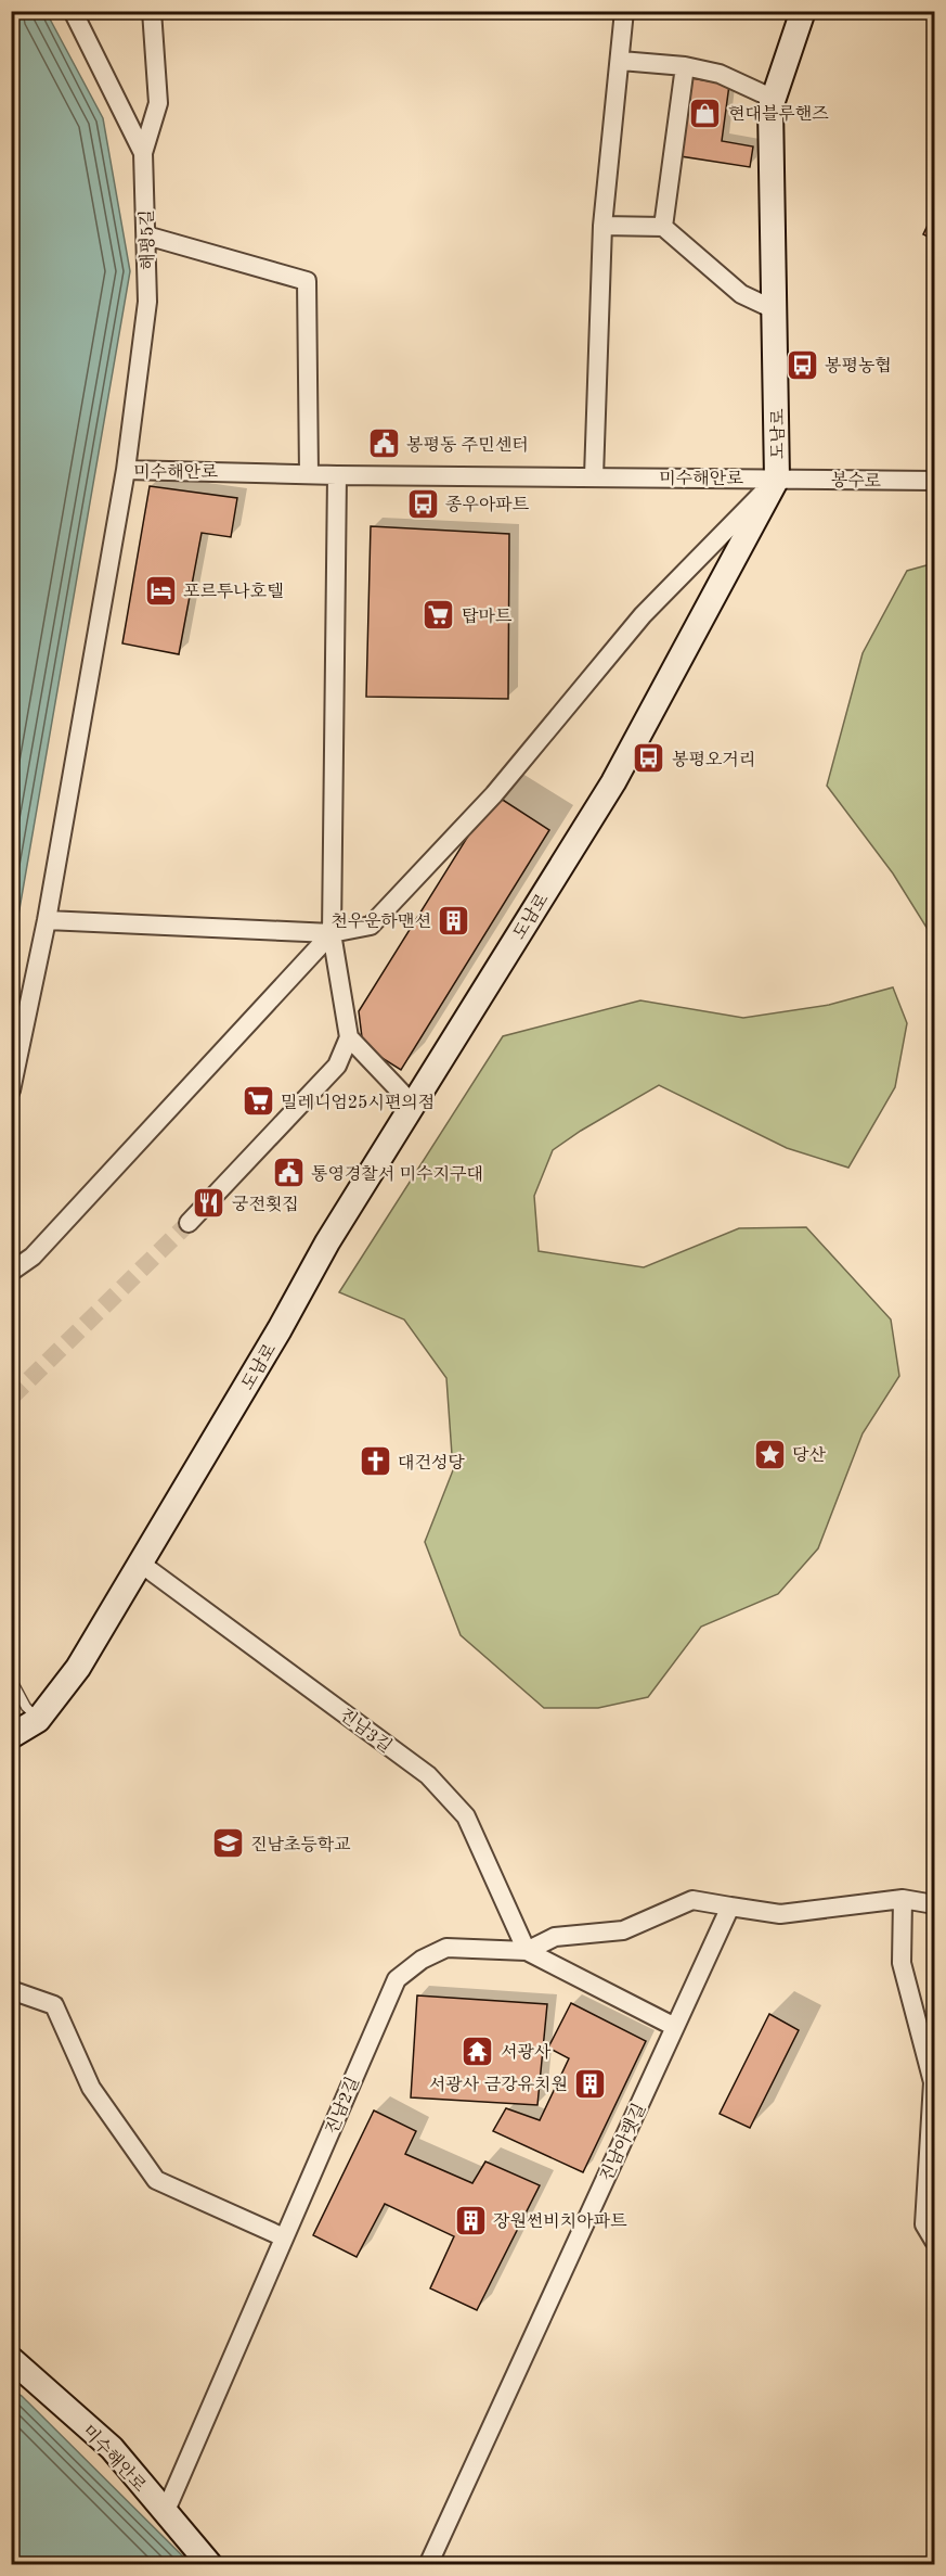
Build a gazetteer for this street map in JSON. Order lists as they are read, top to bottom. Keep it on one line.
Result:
{"streets":{"main road":["도남로","미수해안로"],"street":["해평5길","봉수로","진남3길","진남2길","진남아랫길"]},"crossings":[["해평5길","미수해안로"],["도남로","미수해안로"],["도남로","봉수로"],["도남로","진남3길"],["미수해안로","봉수로"],["미수해안로","진남2길"],["진남3길","진남2길"],["진남2길","진남아랫길"]],"places":{"shop":["현대블루핸즈"],"bus stop":["봉평농협","종우아파트","봉평오거리"],"public building":["봉평동 주민센터","통영경찰서 미수지구대"],"hotel":["포르투나호텔"],"supermarket":["탑마트","밀레니엄25시편의점"],"building":["천우운하맨션","서광사 금강유치원","장원썬비치아파트"],"restaurant":["궁전횟집"],"place":["당산"],"church":["대건성당"],"school or university":["진남초등학교"],"temple":["서광사"]}}
